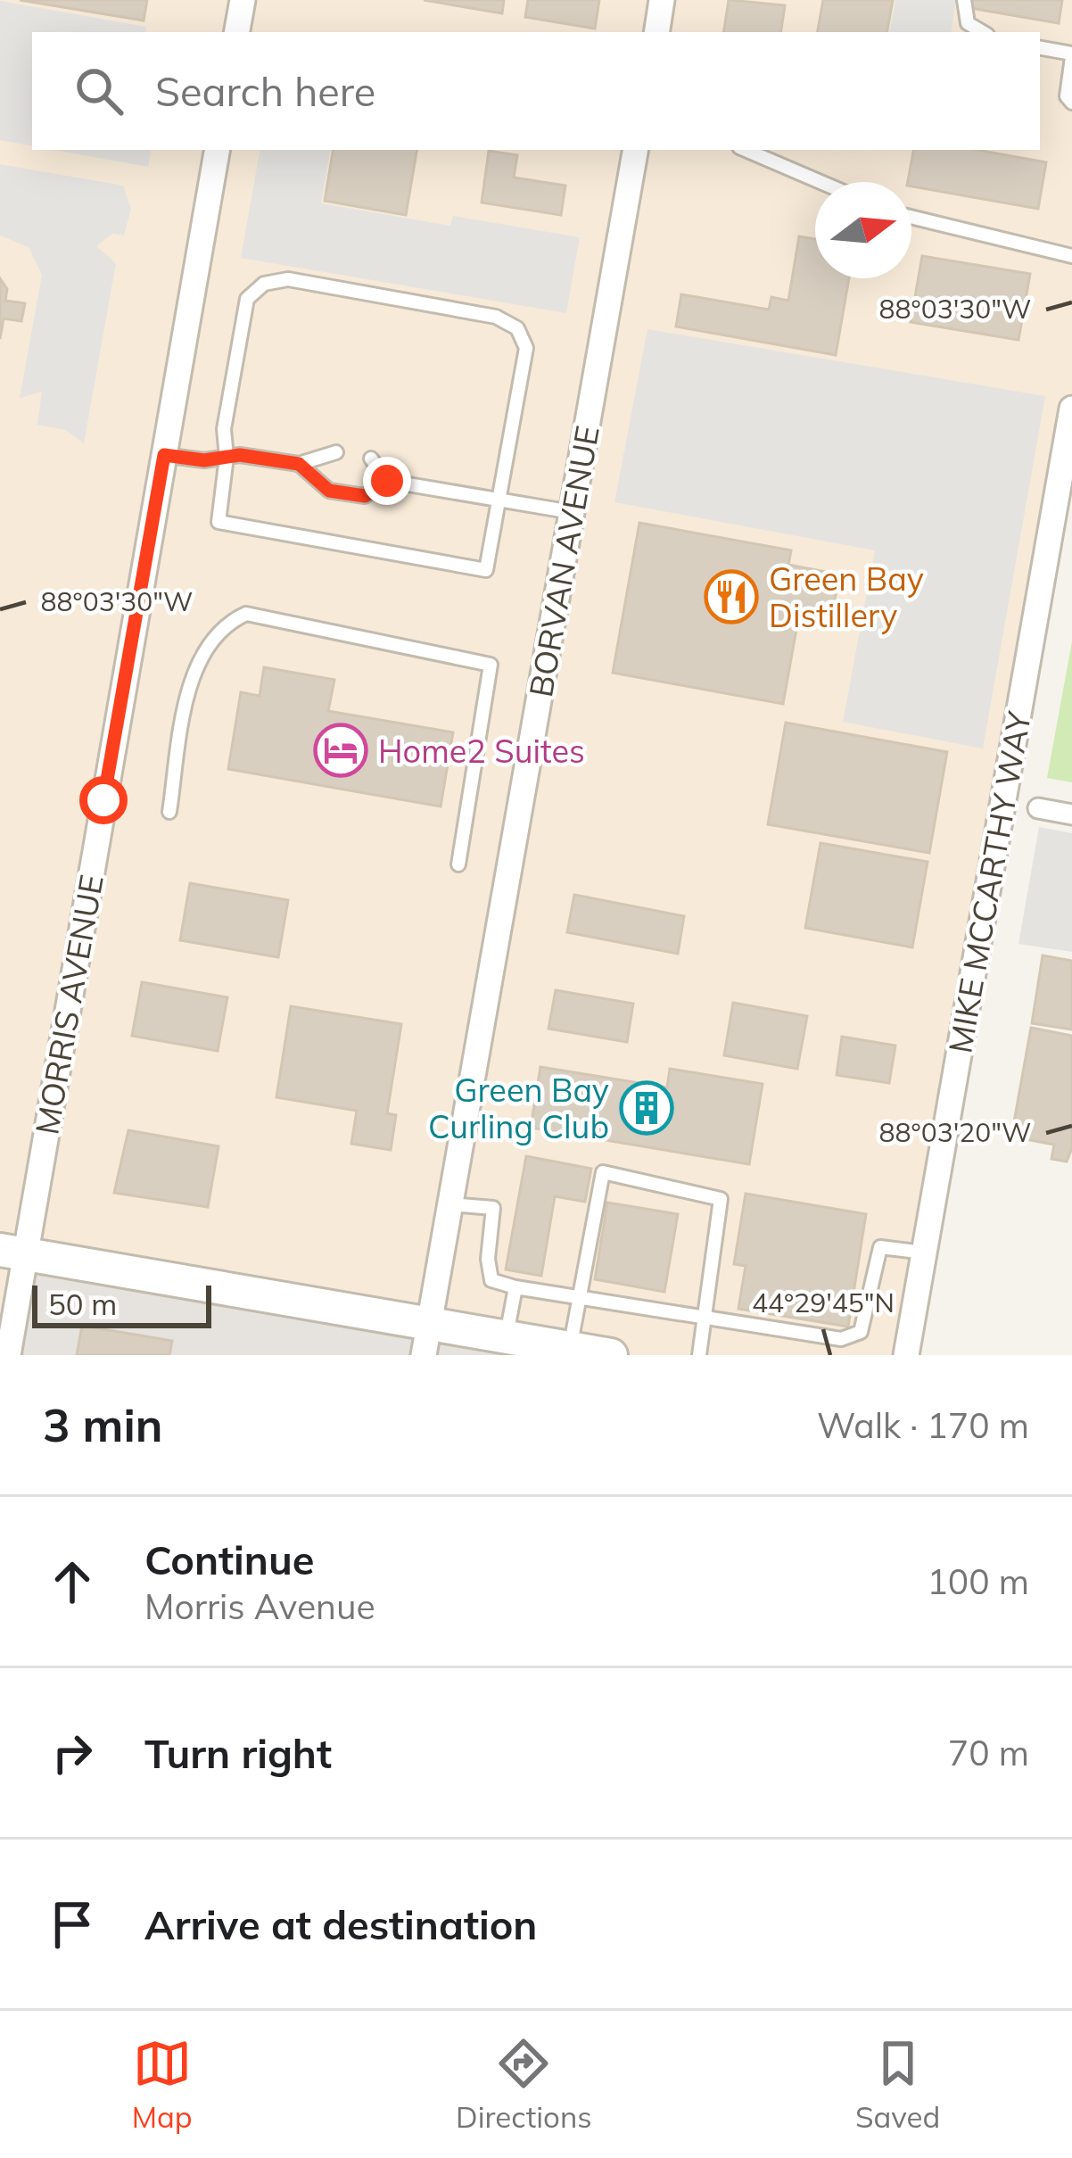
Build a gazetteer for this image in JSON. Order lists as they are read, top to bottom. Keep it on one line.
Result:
{"streets":{"street":["BORVAN AVENUE","MIKE MCCARTHY WAY","MORRIS AVENUE"]},"places":{"restaurant":["Green Bay Distillery"],"hotel":["Home2 Suites"],"building":["Green Bay Curling Club"]},"scale_bar":"50 m","north":"right","page":{"search":"Search here","scale":"50 m","heading":["3 min","Walk · 170 m"],"list":[["Continue","Morris Avenue","100 m"],["Turn right","70 m"],"Arrive at destination"],"nav":["Map","Directions","Saved"]},"coordinates":["88°03'30\"W","88°03'20\"W","44°29'45\"N"]}
